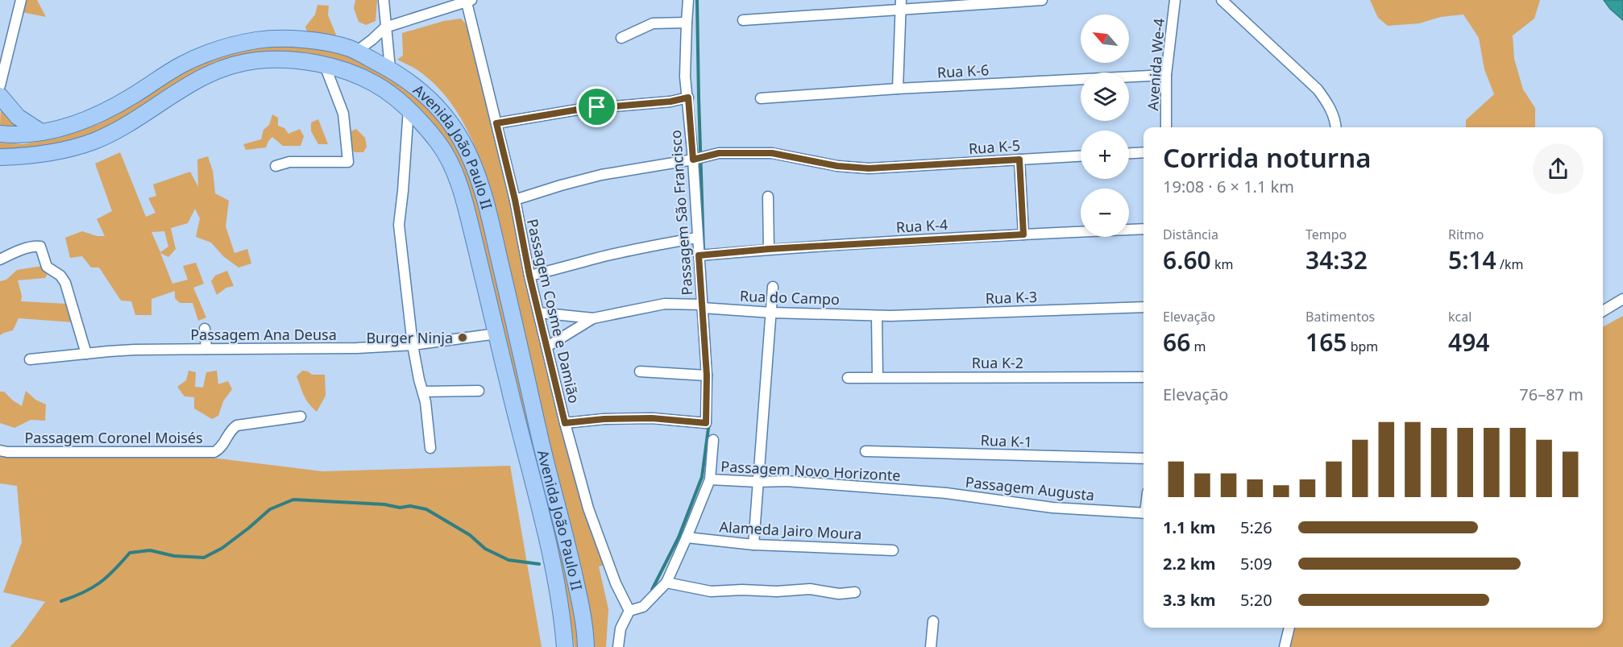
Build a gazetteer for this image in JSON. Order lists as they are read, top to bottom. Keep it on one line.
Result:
{"streets":{"main road":["Avenida João Paulo II"],"street":["Avenida We-4","Rua K-6","Rua K-5","Passagem São Francisco","Rua K-4","Rua do Campo","Rua K-3","Passagem Cosme e Damião","Passagem Ana Deusa","Rua K-2","Passagem Coronel Moisés","Rua K-1","Passagem Novo Horizonte","Passagem Augusta","Alameda Jairo Moura"]},"crossings":[["Avenida We-4","Rua K-6"],["Rua K-5","Passagem São Francisco"],["Rua K-5","Passagem Cosme e Damião"],["Avenida João Paulo II","Passagem Ana Deusa"],["Passagem São Francisco","Rua K-4"],["Passagem São Francisco","Rua do Campo"],["Passagem São Francisco","Passagem Cosme e Damião"],["Rua do Campo","Rua K-3"],["Rua do Campo","Passagem Cosme e Damião"],["Passagem Novo Horizonte","Passagem Augusta"]],"places":["Burger Ninja"],"north":"top left","page":{"map_buttons":["+","−"],"heading":["Corrida noturna","19:08 · 6 × 1.1 km"],"stats":[["Distância","6.60 km"],["Tempo","34:32"],["Ritmo","5:14 /km"],["Elevação","66 m"],["Batimentos","165 bpm"],["kcal","494"]],"chart":["Elevação","76–87 m"],"list":[{"name":"1.1 km","note":"5:26"},{"name":"2.2 km","note":"5:09"},{"name":"3.3 km","note":"5:20"}]}}
